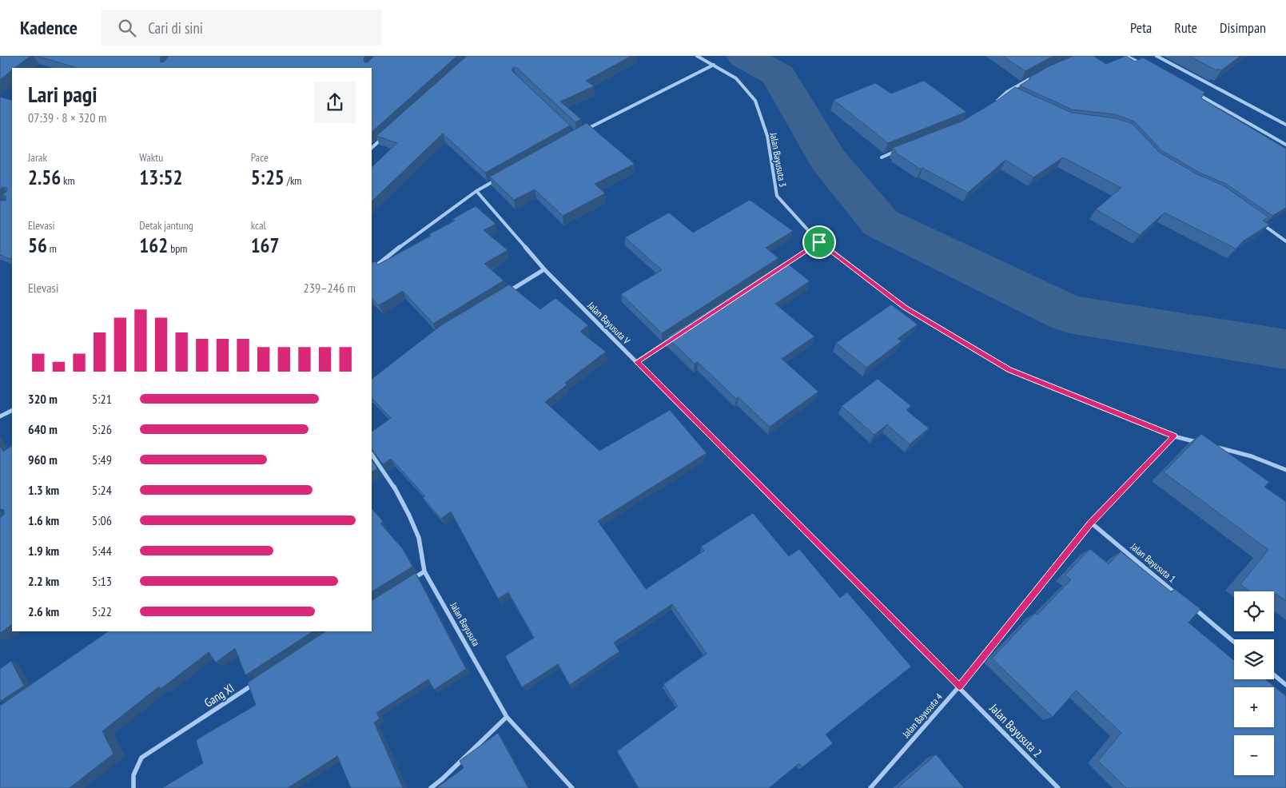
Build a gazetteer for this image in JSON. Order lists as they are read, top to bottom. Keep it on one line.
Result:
{"streets":{"street":["Jalan Bayusuta 3","Jalan Bayusuta V","Jalan Bayusuta 1","Jalan Bayusuta","Gang XI","Jalan Bayusuta 4","Jalan Bayusuta 2"]},"crossings":[["Jalan Bayusuta 3","Jalan Bayusuta 4"],["Jalan Bayusuta V","Jalan Bayusuta 4"],["Jalan Bayusuta V","Jalan Bayusuta 2"],["Jalan Bayusuta 1","Jalan Bayusuta 4"],["Jalan Bayusuta 4","Jalan Bayusuta 2"]],"page":{"header":"Kadence","search":"Cari di sini","nav":["Peta","Rute","Disimpan"],"heading":["Lari pagi","07:39 · 8 × 320 m"],"stats":[["Jarak","2.56 km"],["Waktu","13:52"],["Pace","5:25 /km"],["Elevasi","56 m"],["Detak jantung","162 bpm"],["kcal","167"]],"chart":["Elevasi","239–246 m"],"list":[{"name":"320 m","note":"5:21"},{"name":"640 m","note":"5:26"},{"name":"960 m","note":"5:49"},{"name":"1.3 km","note":"5:24"},{"name":"1.6 km","note":"5:06"},{"name":"1.9 km","note":"5:44"},{"name":"2.2 km","note":"5:13"},{"name":"2.6 km","note":"5:22"}],"map_buttons":["+","−"]}}
